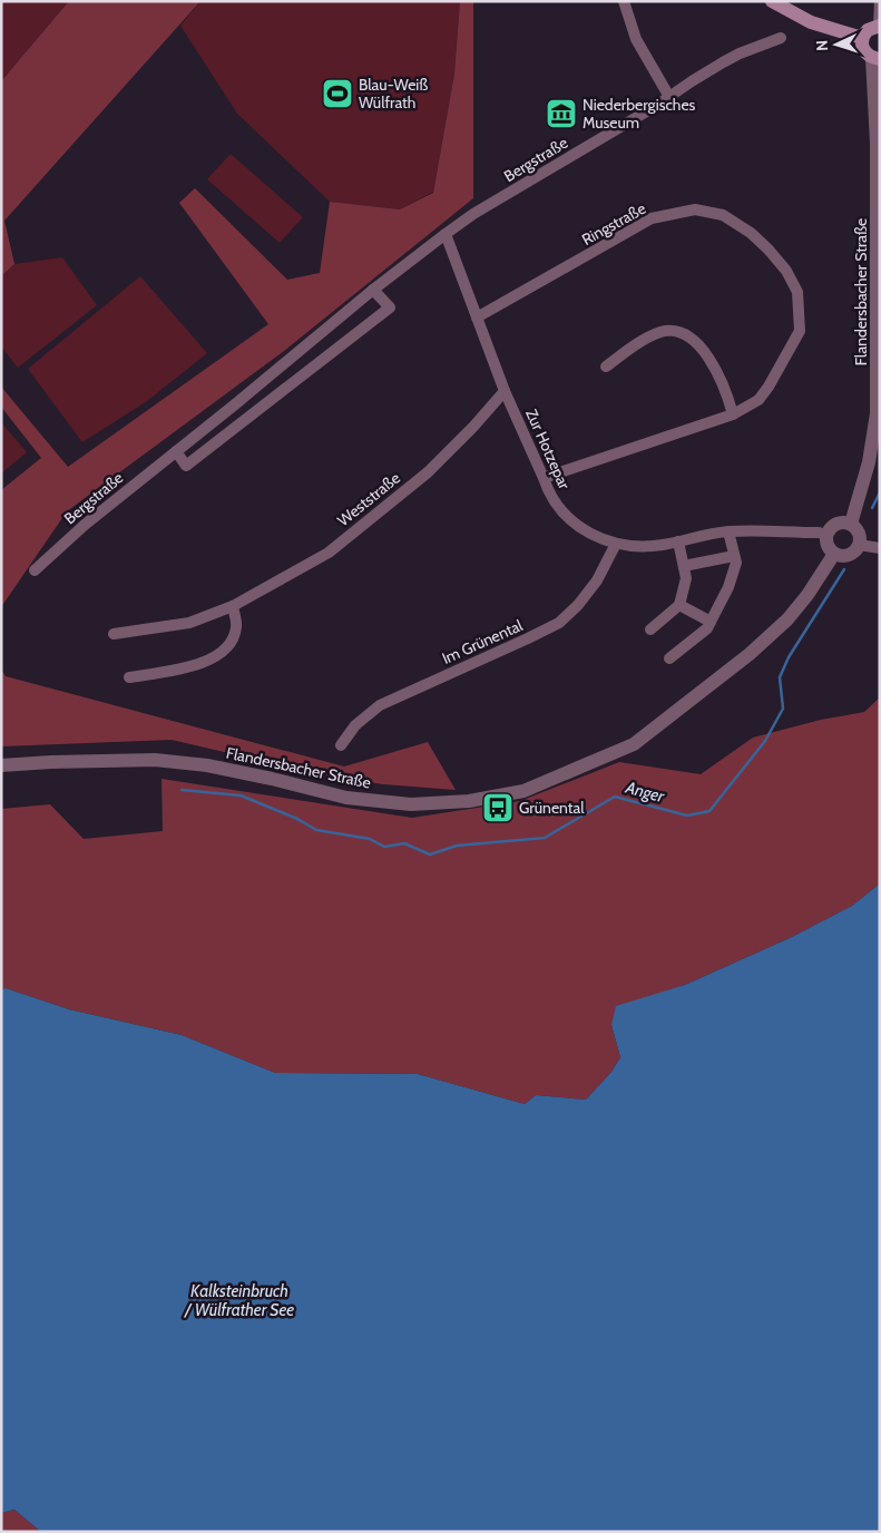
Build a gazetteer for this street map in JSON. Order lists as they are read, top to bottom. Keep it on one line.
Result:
{"streets":{"street":["Bergstraße","Ringstraße","Flandersbacher Straße","Zur Hotzepar","Weststraße","Im Grünental"]},"crossings":[["Bergstraße","Zur Hotzepar"],["Ringstraße","Zur Hotzepar"],["Flandersbacher Straße","Zur Hotzepar"],["Zur Hotzepar","Weststraße"],["Zur Hotzepar","Im Grünental"]],"water":["Anger","Kalksteinbruch / Wülfrather See"],"places":{"sports":["Blau-Weiß Wülfrath"],"museum":["Niederbergisches Museum"],"bus stop":["Grünental"]},"north":"left"}
